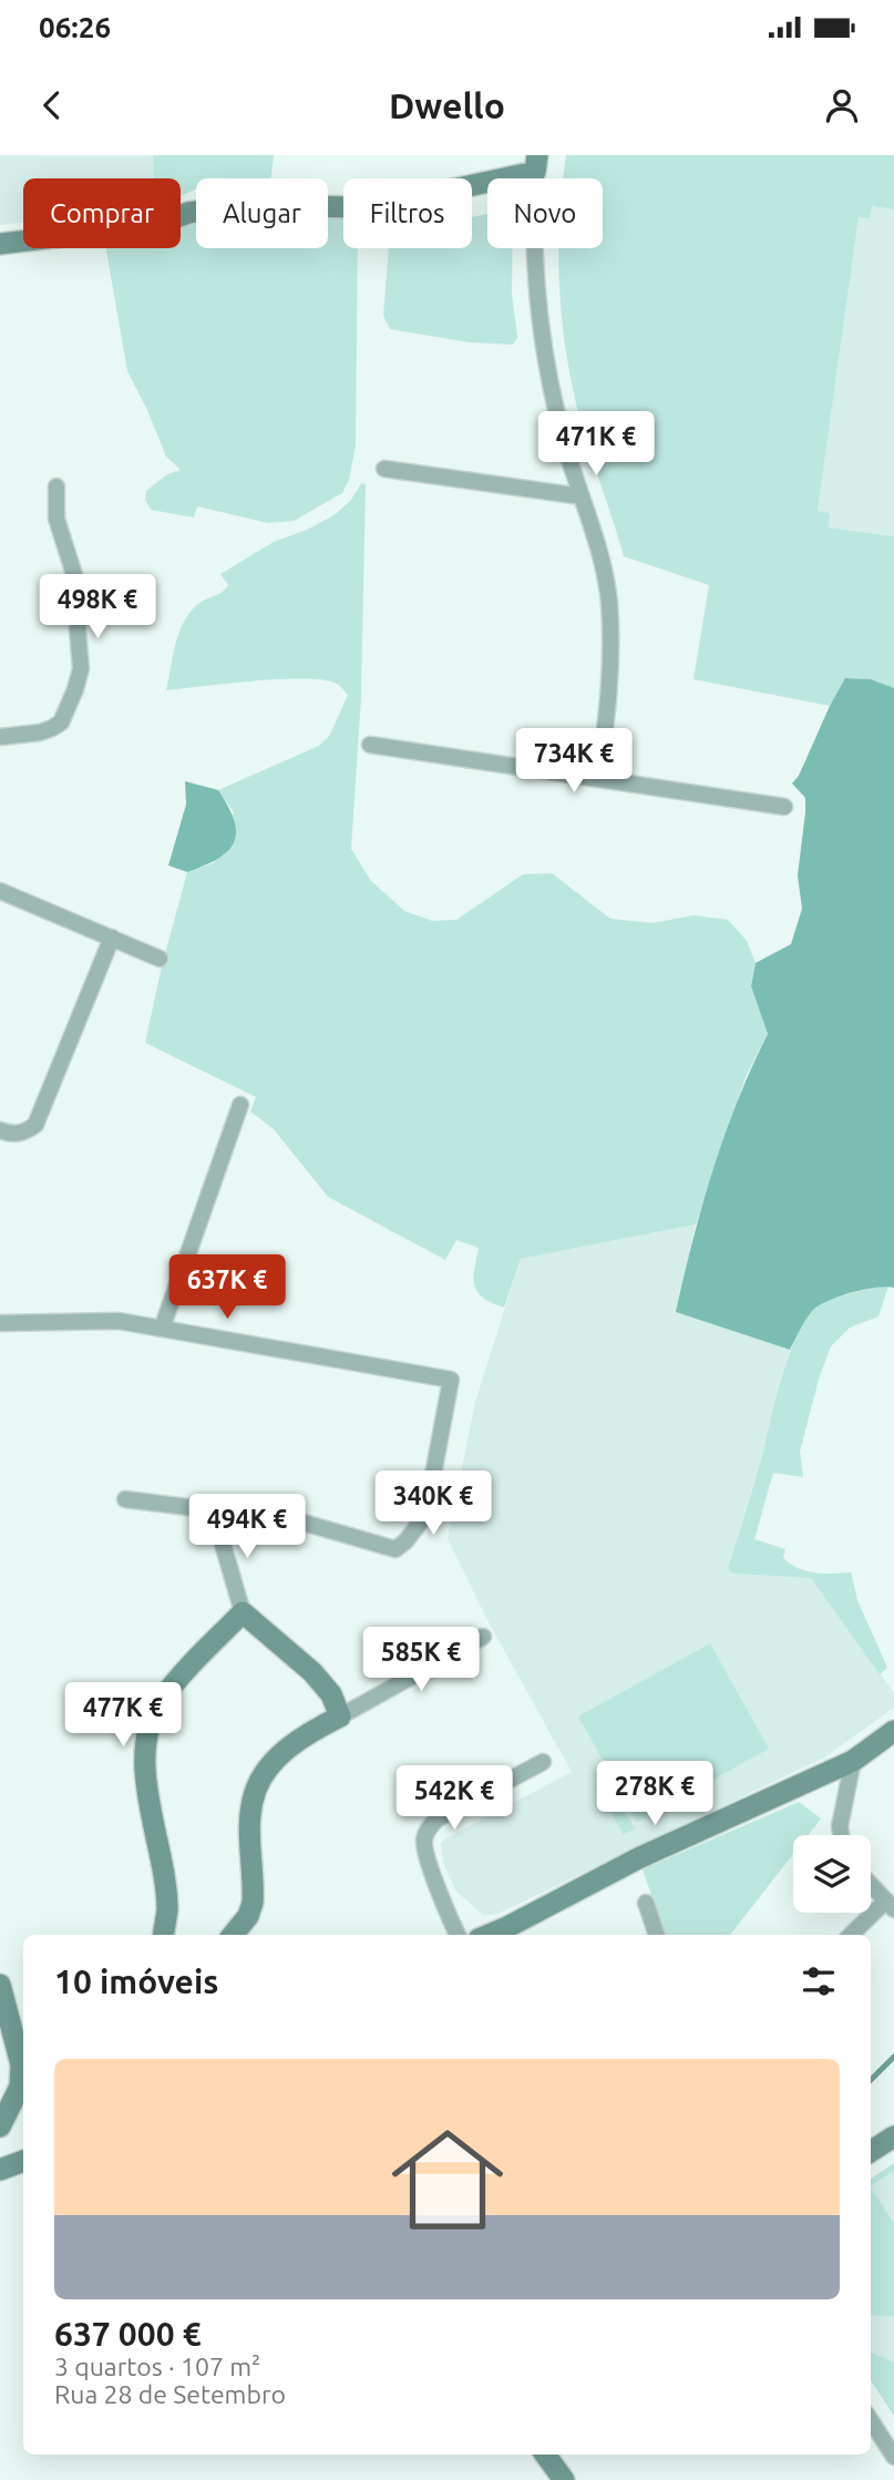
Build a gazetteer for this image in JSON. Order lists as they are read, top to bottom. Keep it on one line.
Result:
{"page":{"status":"06:26","header":"Dwello","chip":["Comprar","Alugar","Filtros","Novo"],"price":["471K €","498K €","734K €","637K €","340K €","494K €","585K €","477K €","278K €","542K €"],"heading":"10 imóveis","list":[{"name":"637 000 €","note":"3 quartos · 107 m² · Rua 28 de Setembro"}]}}
